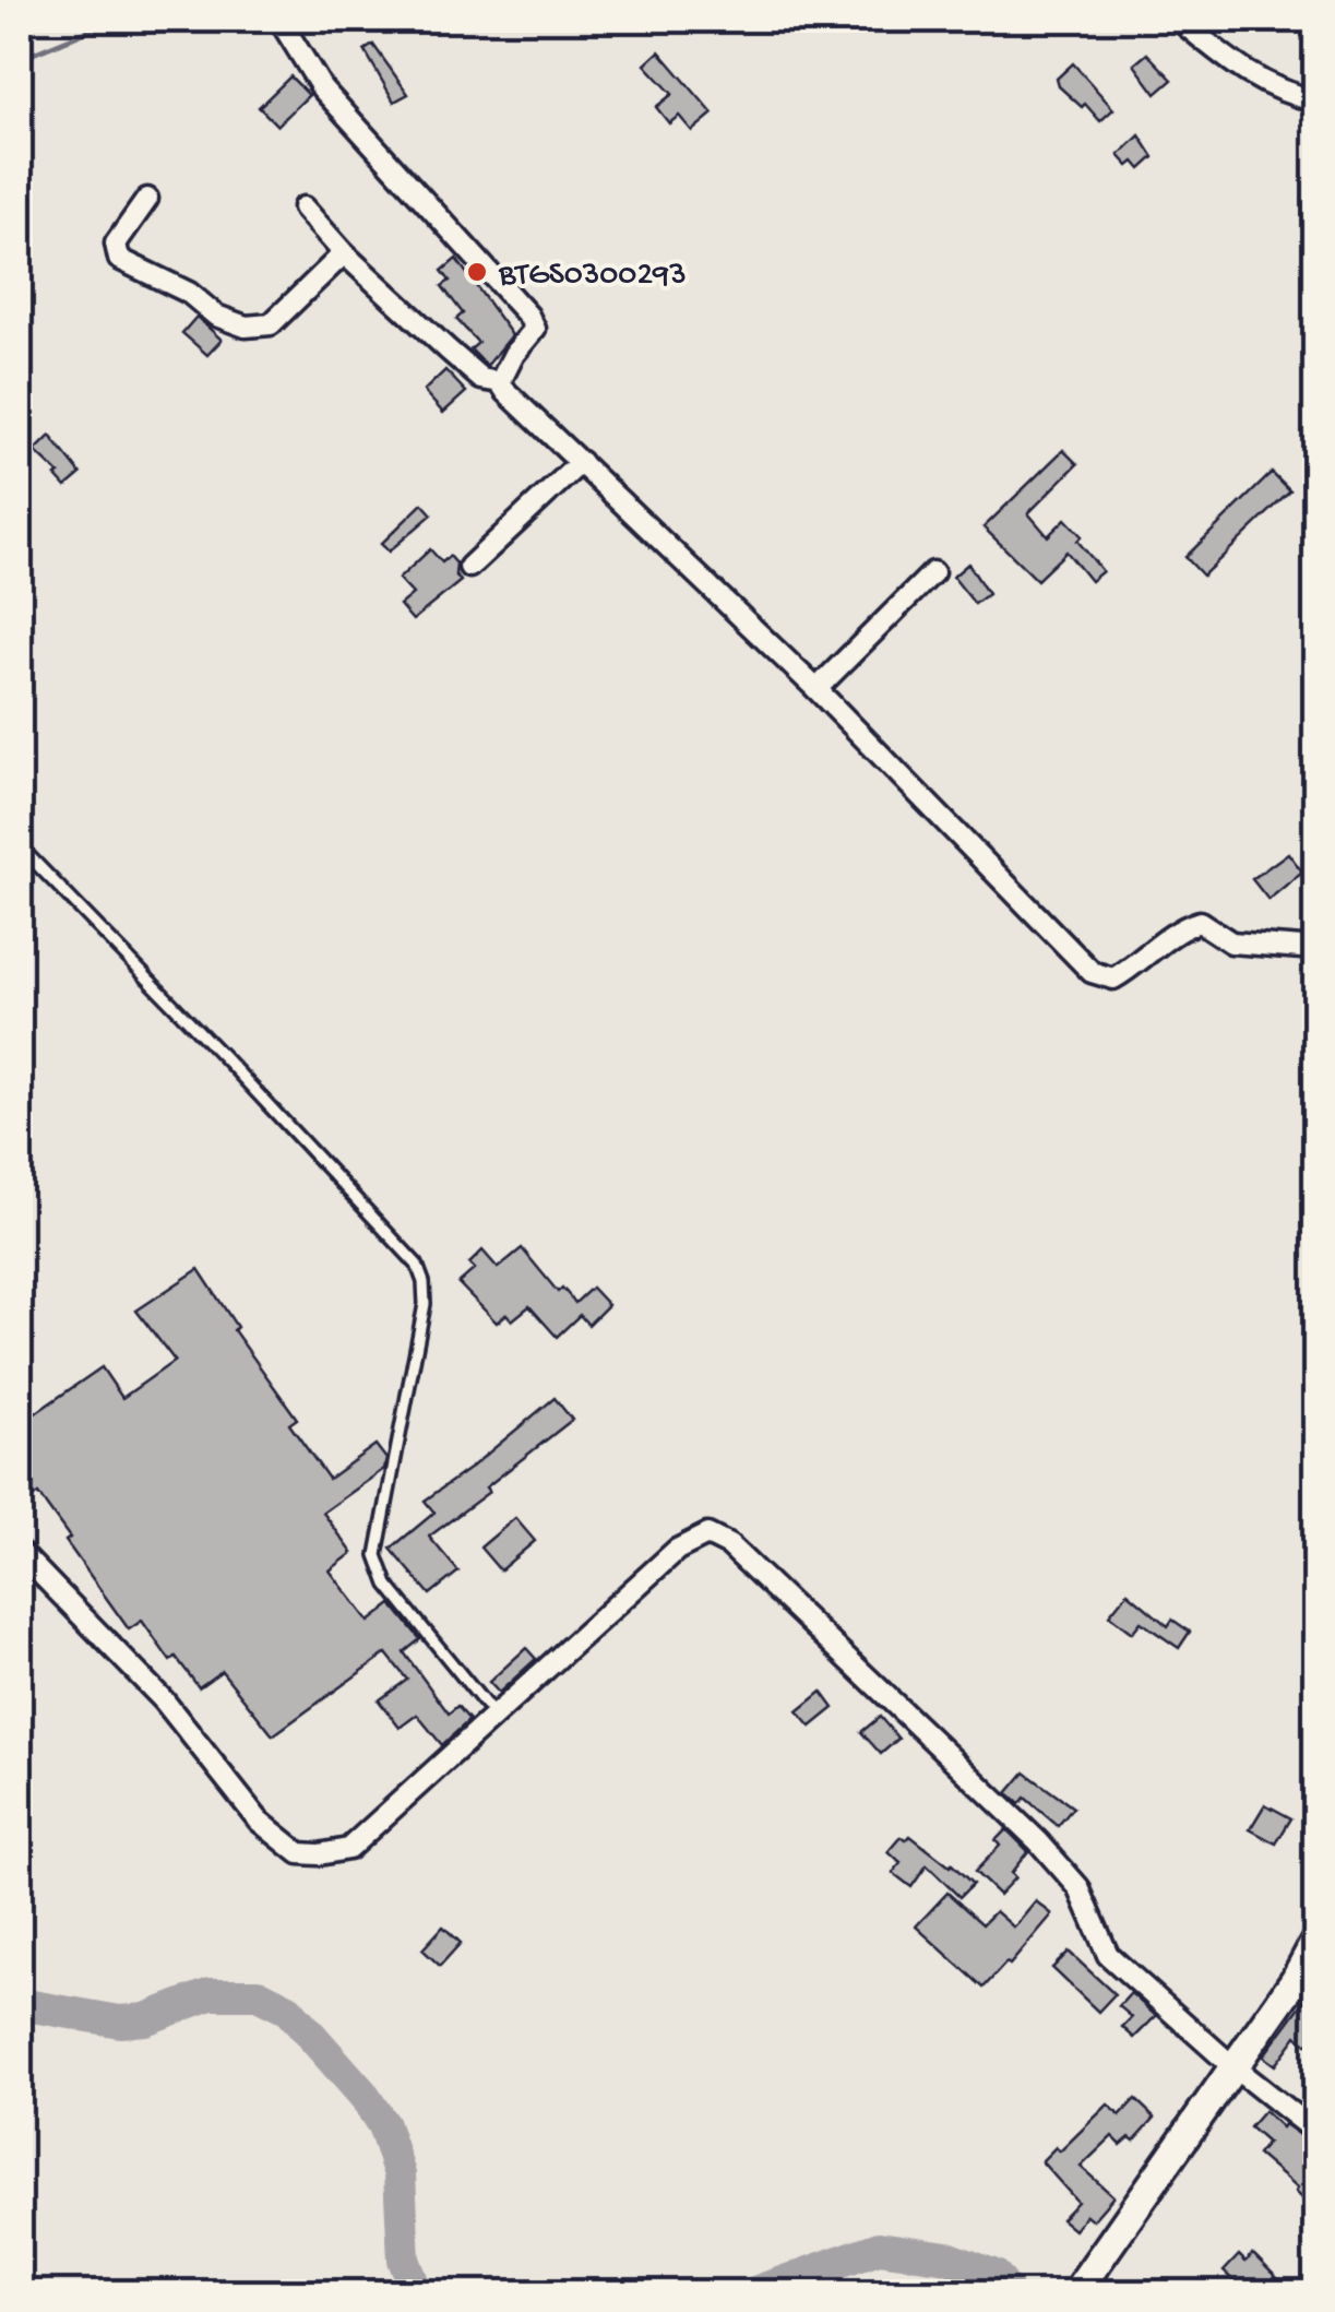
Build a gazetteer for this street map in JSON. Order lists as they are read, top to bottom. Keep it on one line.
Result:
{"places":["BTGS0300293"]}
